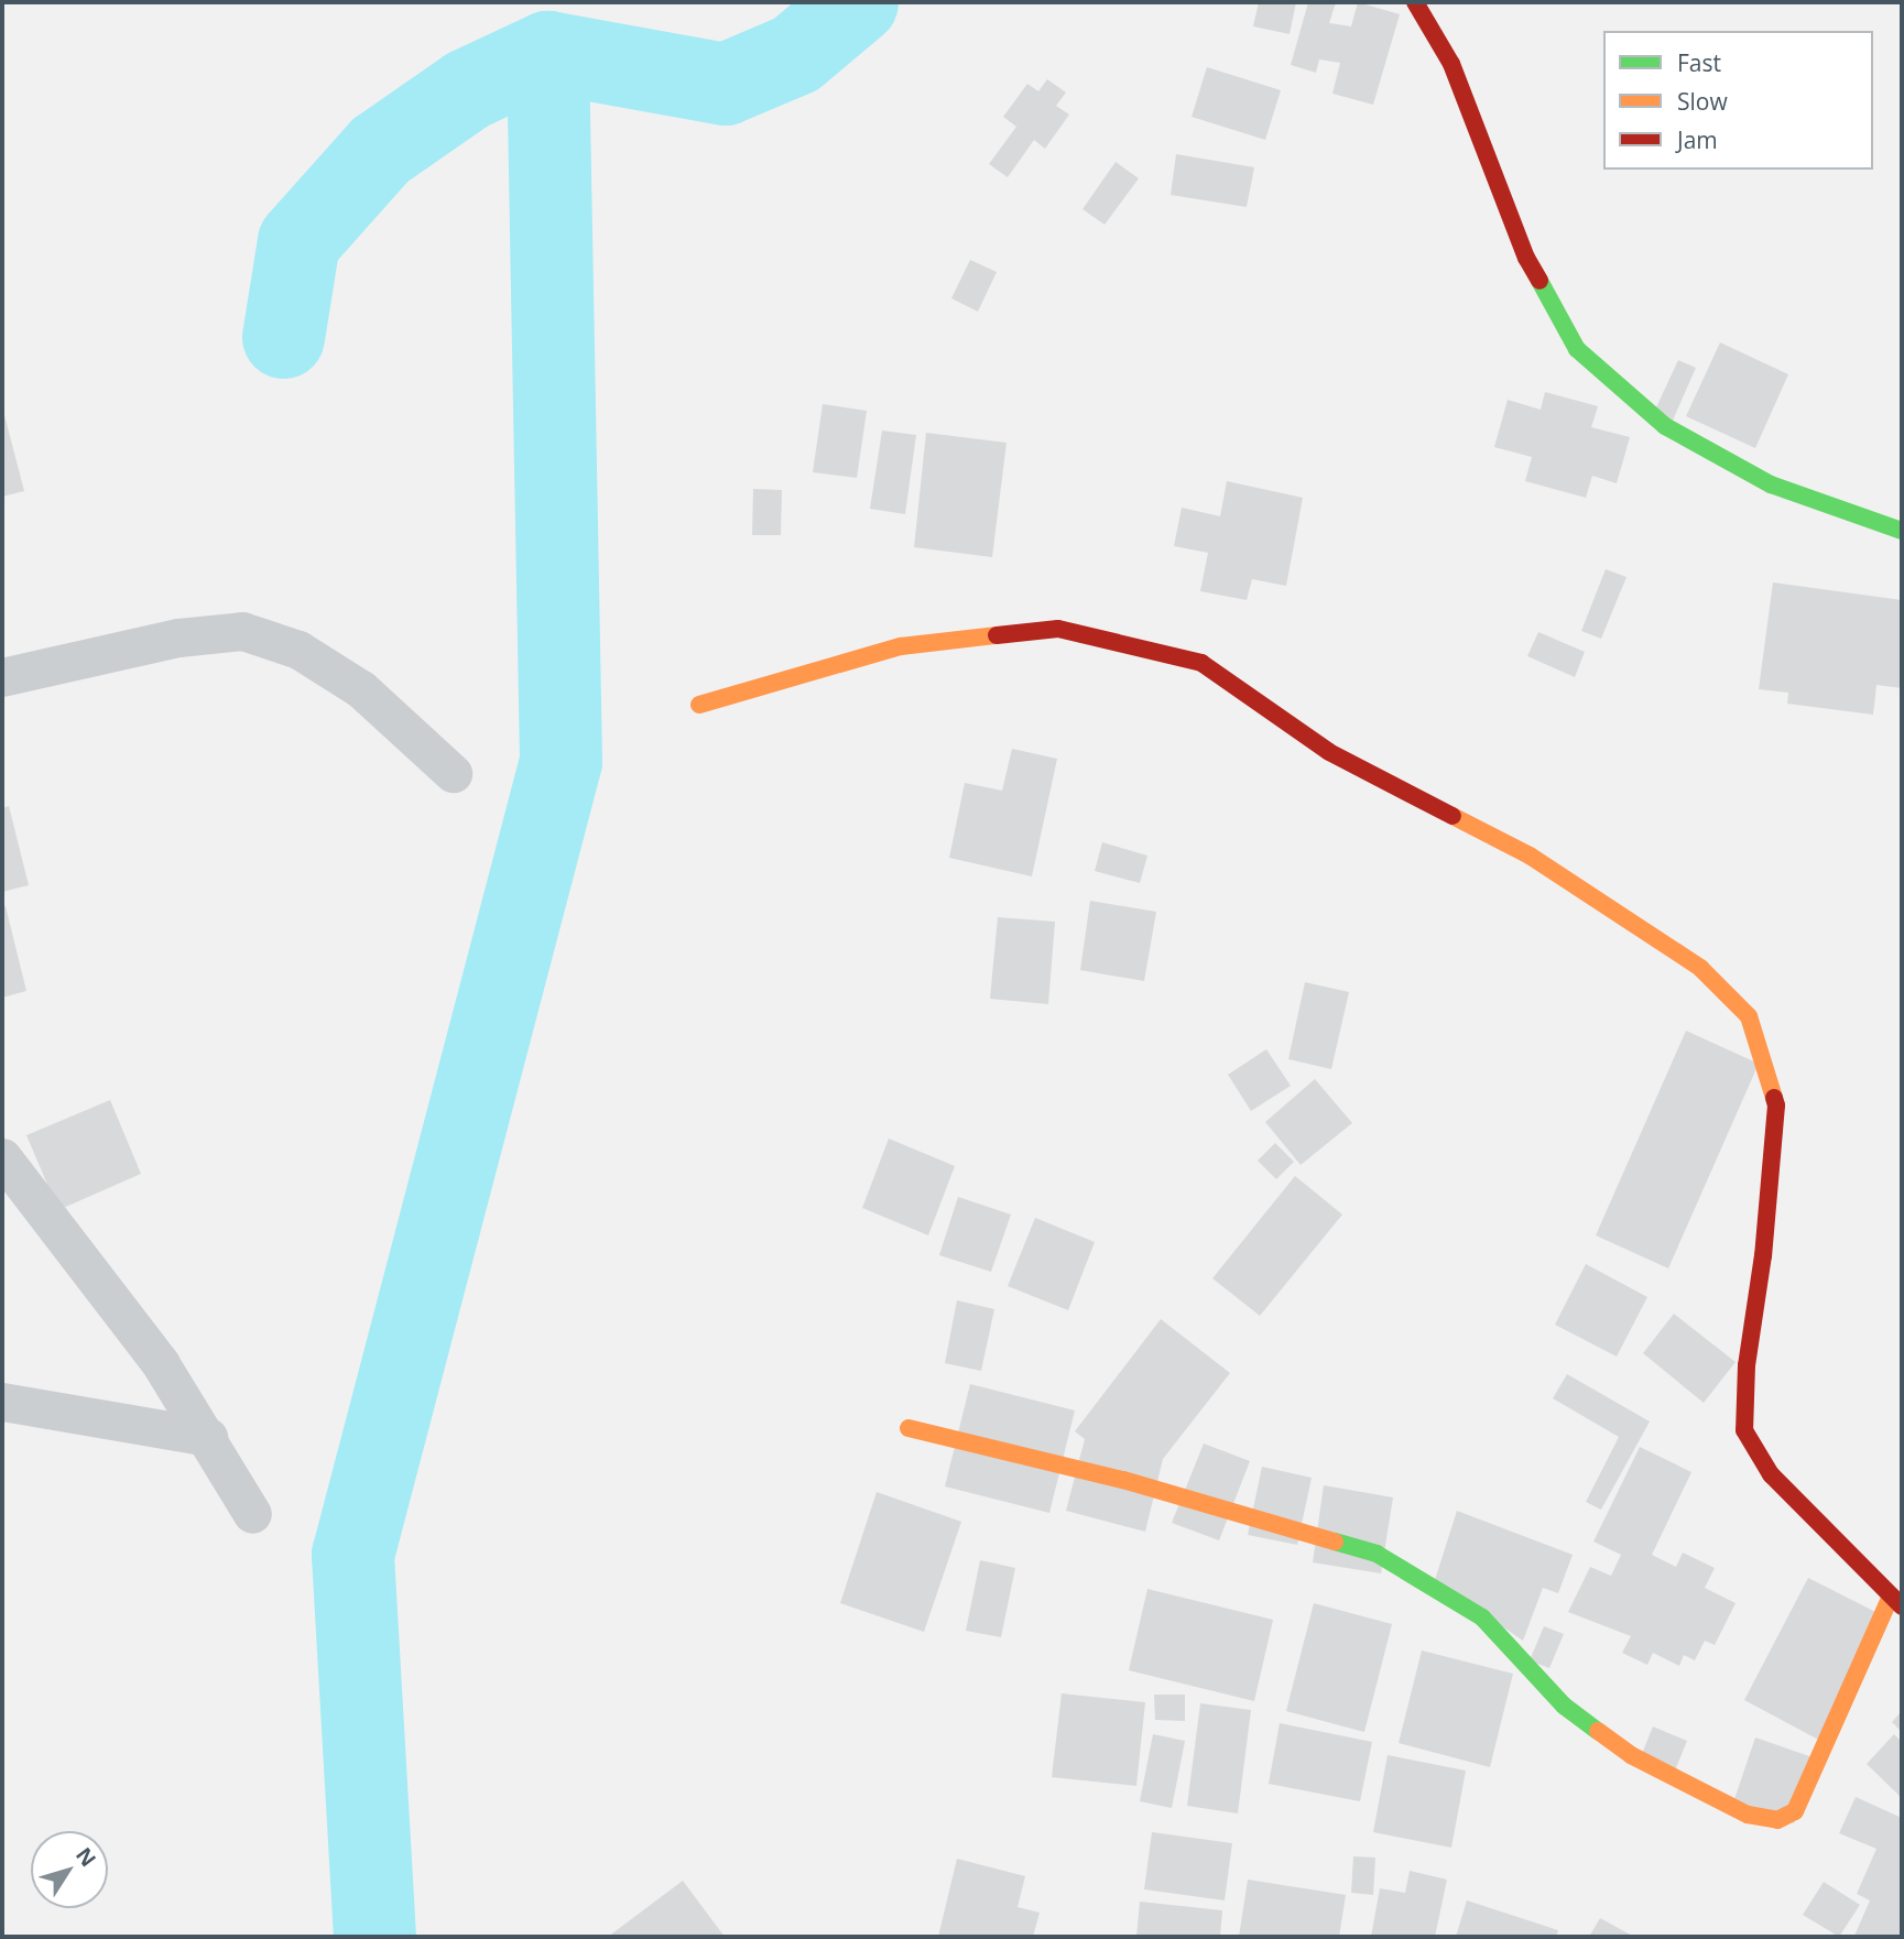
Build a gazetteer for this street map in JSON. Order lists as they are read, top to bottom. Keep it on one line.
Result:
{"legend":["Fast","Slow","Jam"],"north":"top right"}
